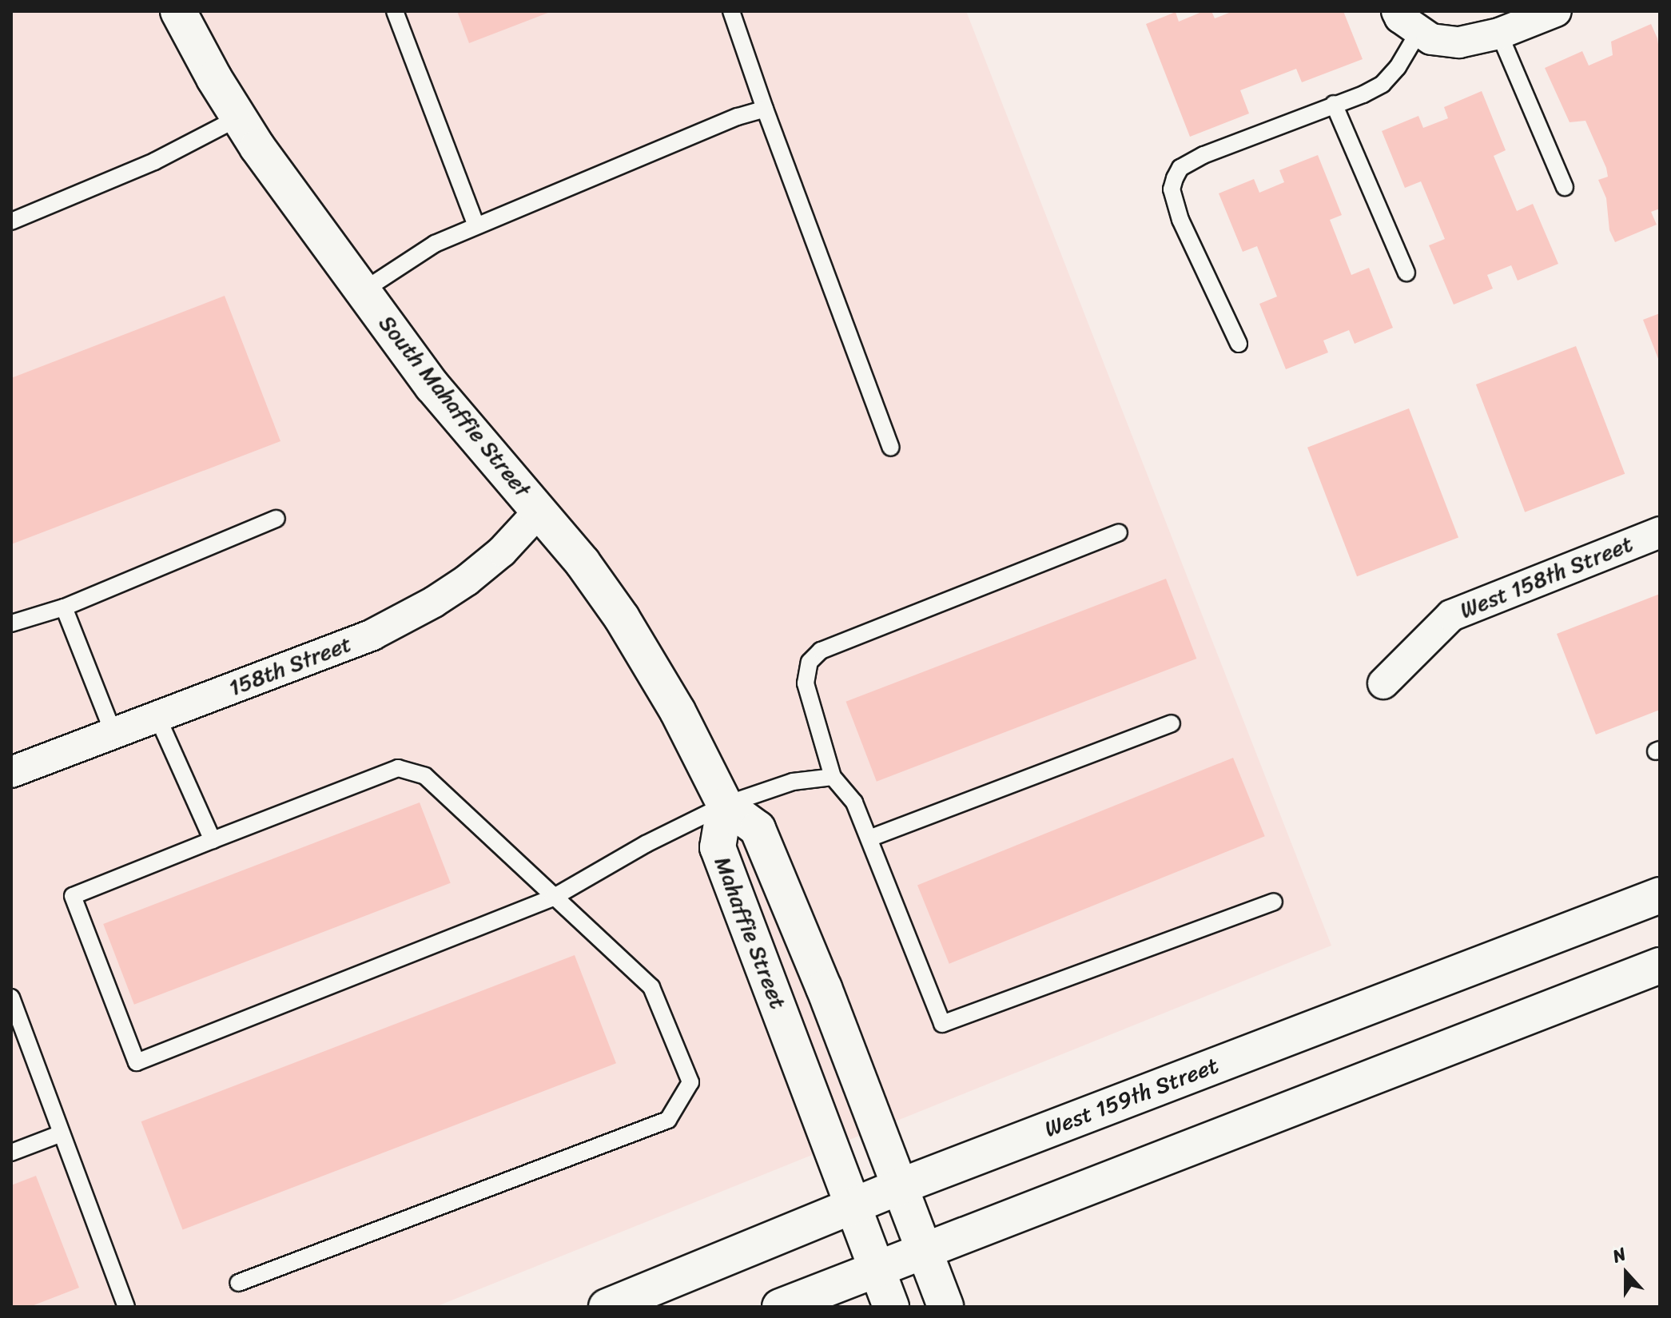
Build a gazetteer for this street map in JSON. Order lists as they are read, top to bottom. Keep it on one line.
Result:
{"streets":{"street":["South Mahaffie Street","West 158th Street","158th Street","Mahaffie Street","West 159th Street"]},"crossings":[["South Mahaffie Street","158th Street"],["South Mahaffie Street","Mahaffie Street"],["Mahaffie Street","West 159th Street"]],"north":"top"}
